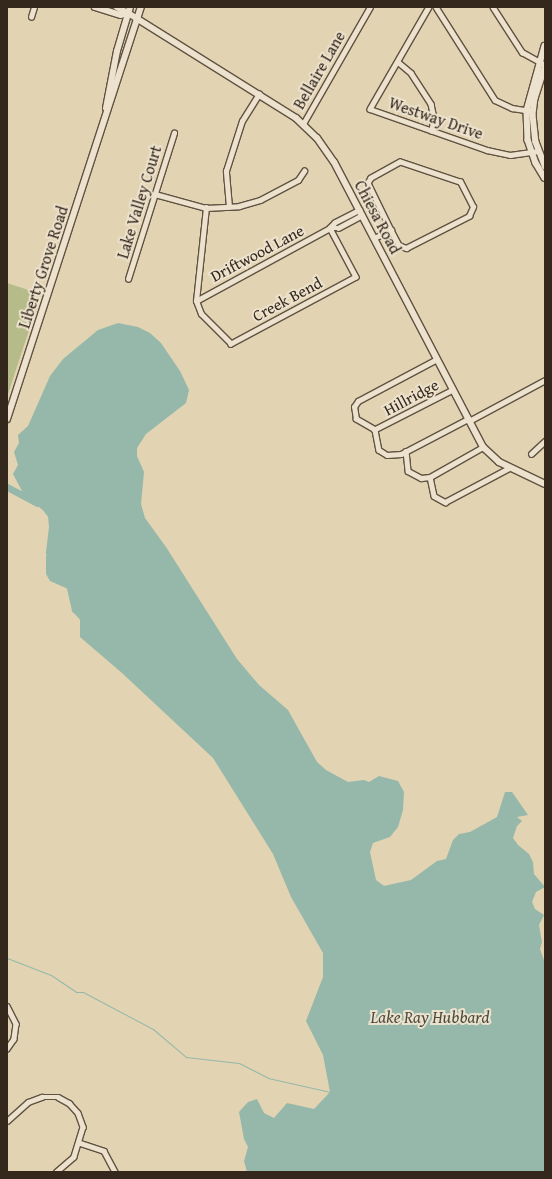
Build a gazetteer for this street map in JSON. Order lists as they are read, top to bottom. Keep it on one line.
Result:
{"streets":{"main road":["Chiesa Road","Liberty Grove Road"],"street":["Bellaire Lane","Westway Drive","Lake Valley Court","Driftwood Lane","Creek Bend","Hillridge"]},"crossings":[["Bellaire Lane","Chiesa Road"],["Chiesa Road","Driftwood Lane"],["Chiesa Road","Liberty Grove Road"],["Chiesa Road","Hillridge"],["Driftwood Lane","Creek Bend"]],"water":["Lake Ray Hubbard"]}
